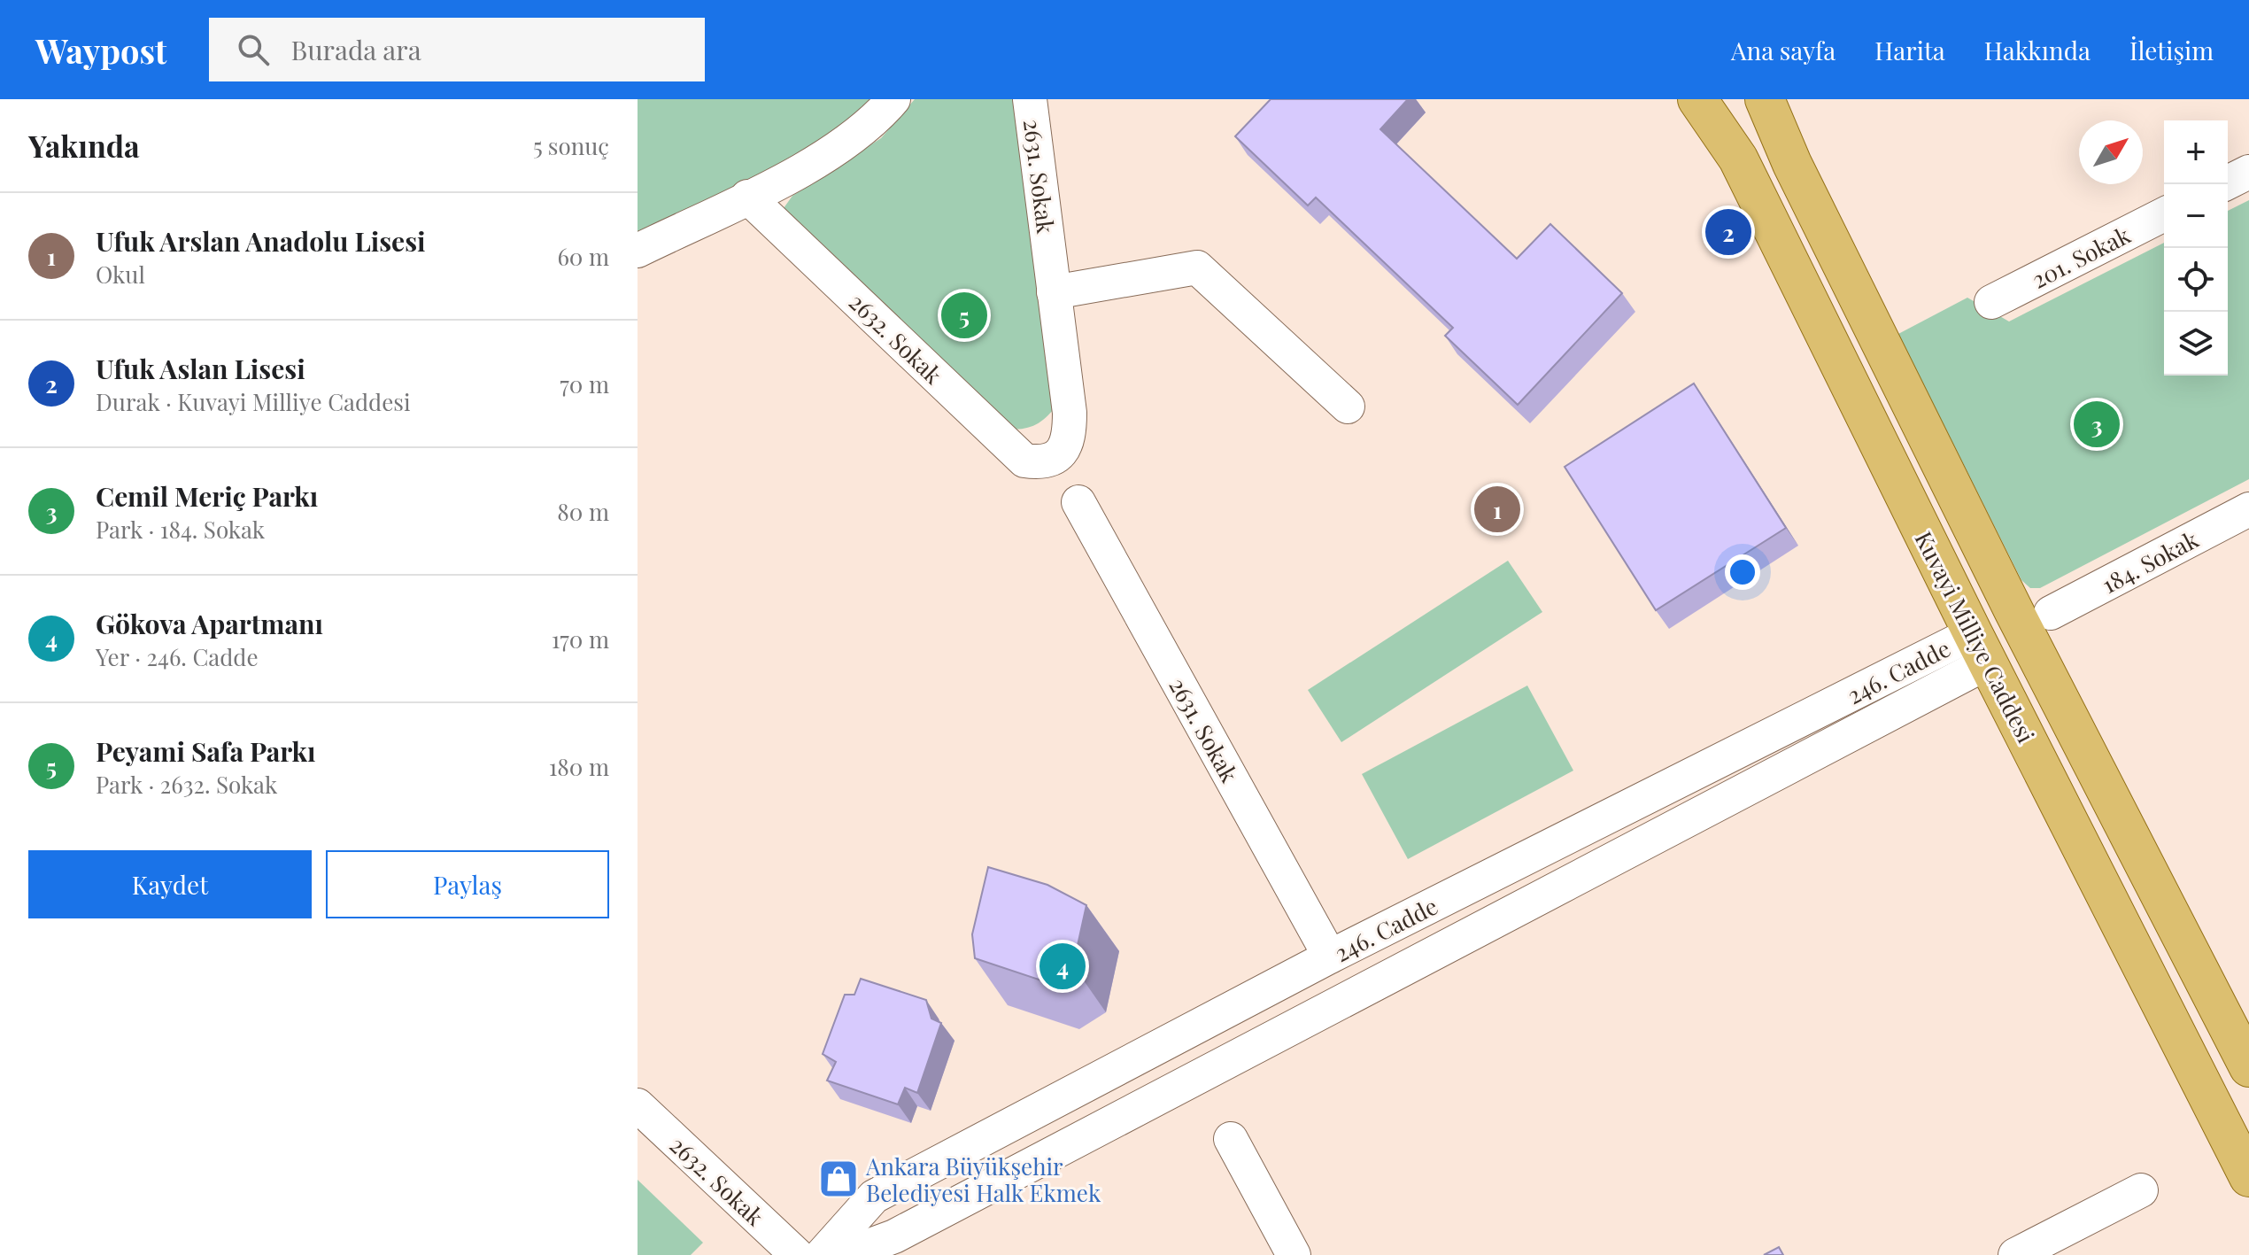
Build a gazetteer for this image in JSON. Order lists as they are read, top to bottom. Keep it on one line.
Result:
{"streets":{"main road":["Kuvayi Milliye Caddesi"],"street":["2631. Sokak","201. Sokak","2632. Sokak","184. Sokak","246. Cadde"]},"crossings":[["2631. Sokak","2632. Sokak"],["2631. Sokak","246. Cadde"],["184. Sokak","Kuvayi Milliye Caddesi"],["Kuvayi Milliye Caddesi","246. Cadde"]],"places":{"shop":["Ankara Büyükşehir Belediyesi Halk Ekmek"]},"north":"top right","page":{"header":"Waypost","search":"Burada ara","nav":["Ana sayfa","Harita","Hakkında","İletişim"],"heading":["Yakında","5 sonuç"],"map_buttons":["+","−"],"list":[{"mark":"1","name":"Ufuk Arslan Anadolu Lisesi","note":"Okul","value":"60 m"},{"mark":"2","name":"Ufuk Aslan Lisesi","note":"Durak · Kuvayi Milliye Caddesi","value":"70 m"},{"mark":"3","name":"Cemil Meriç Parkı","note":"Park · 184. Sokak","value":"80 m"},{"mark":"4","name":"Gökova Apartmanı","note":"Yer · 246. Cadde","value":"170 m"},{"mark":"5","name":"Peyami Safa Parkı","note":"Park · 2632. Sokak","value":"180 m"}],"pins":["2","5","3","1","4"],"buttons":["Kaydet","Paylaş"]}}
